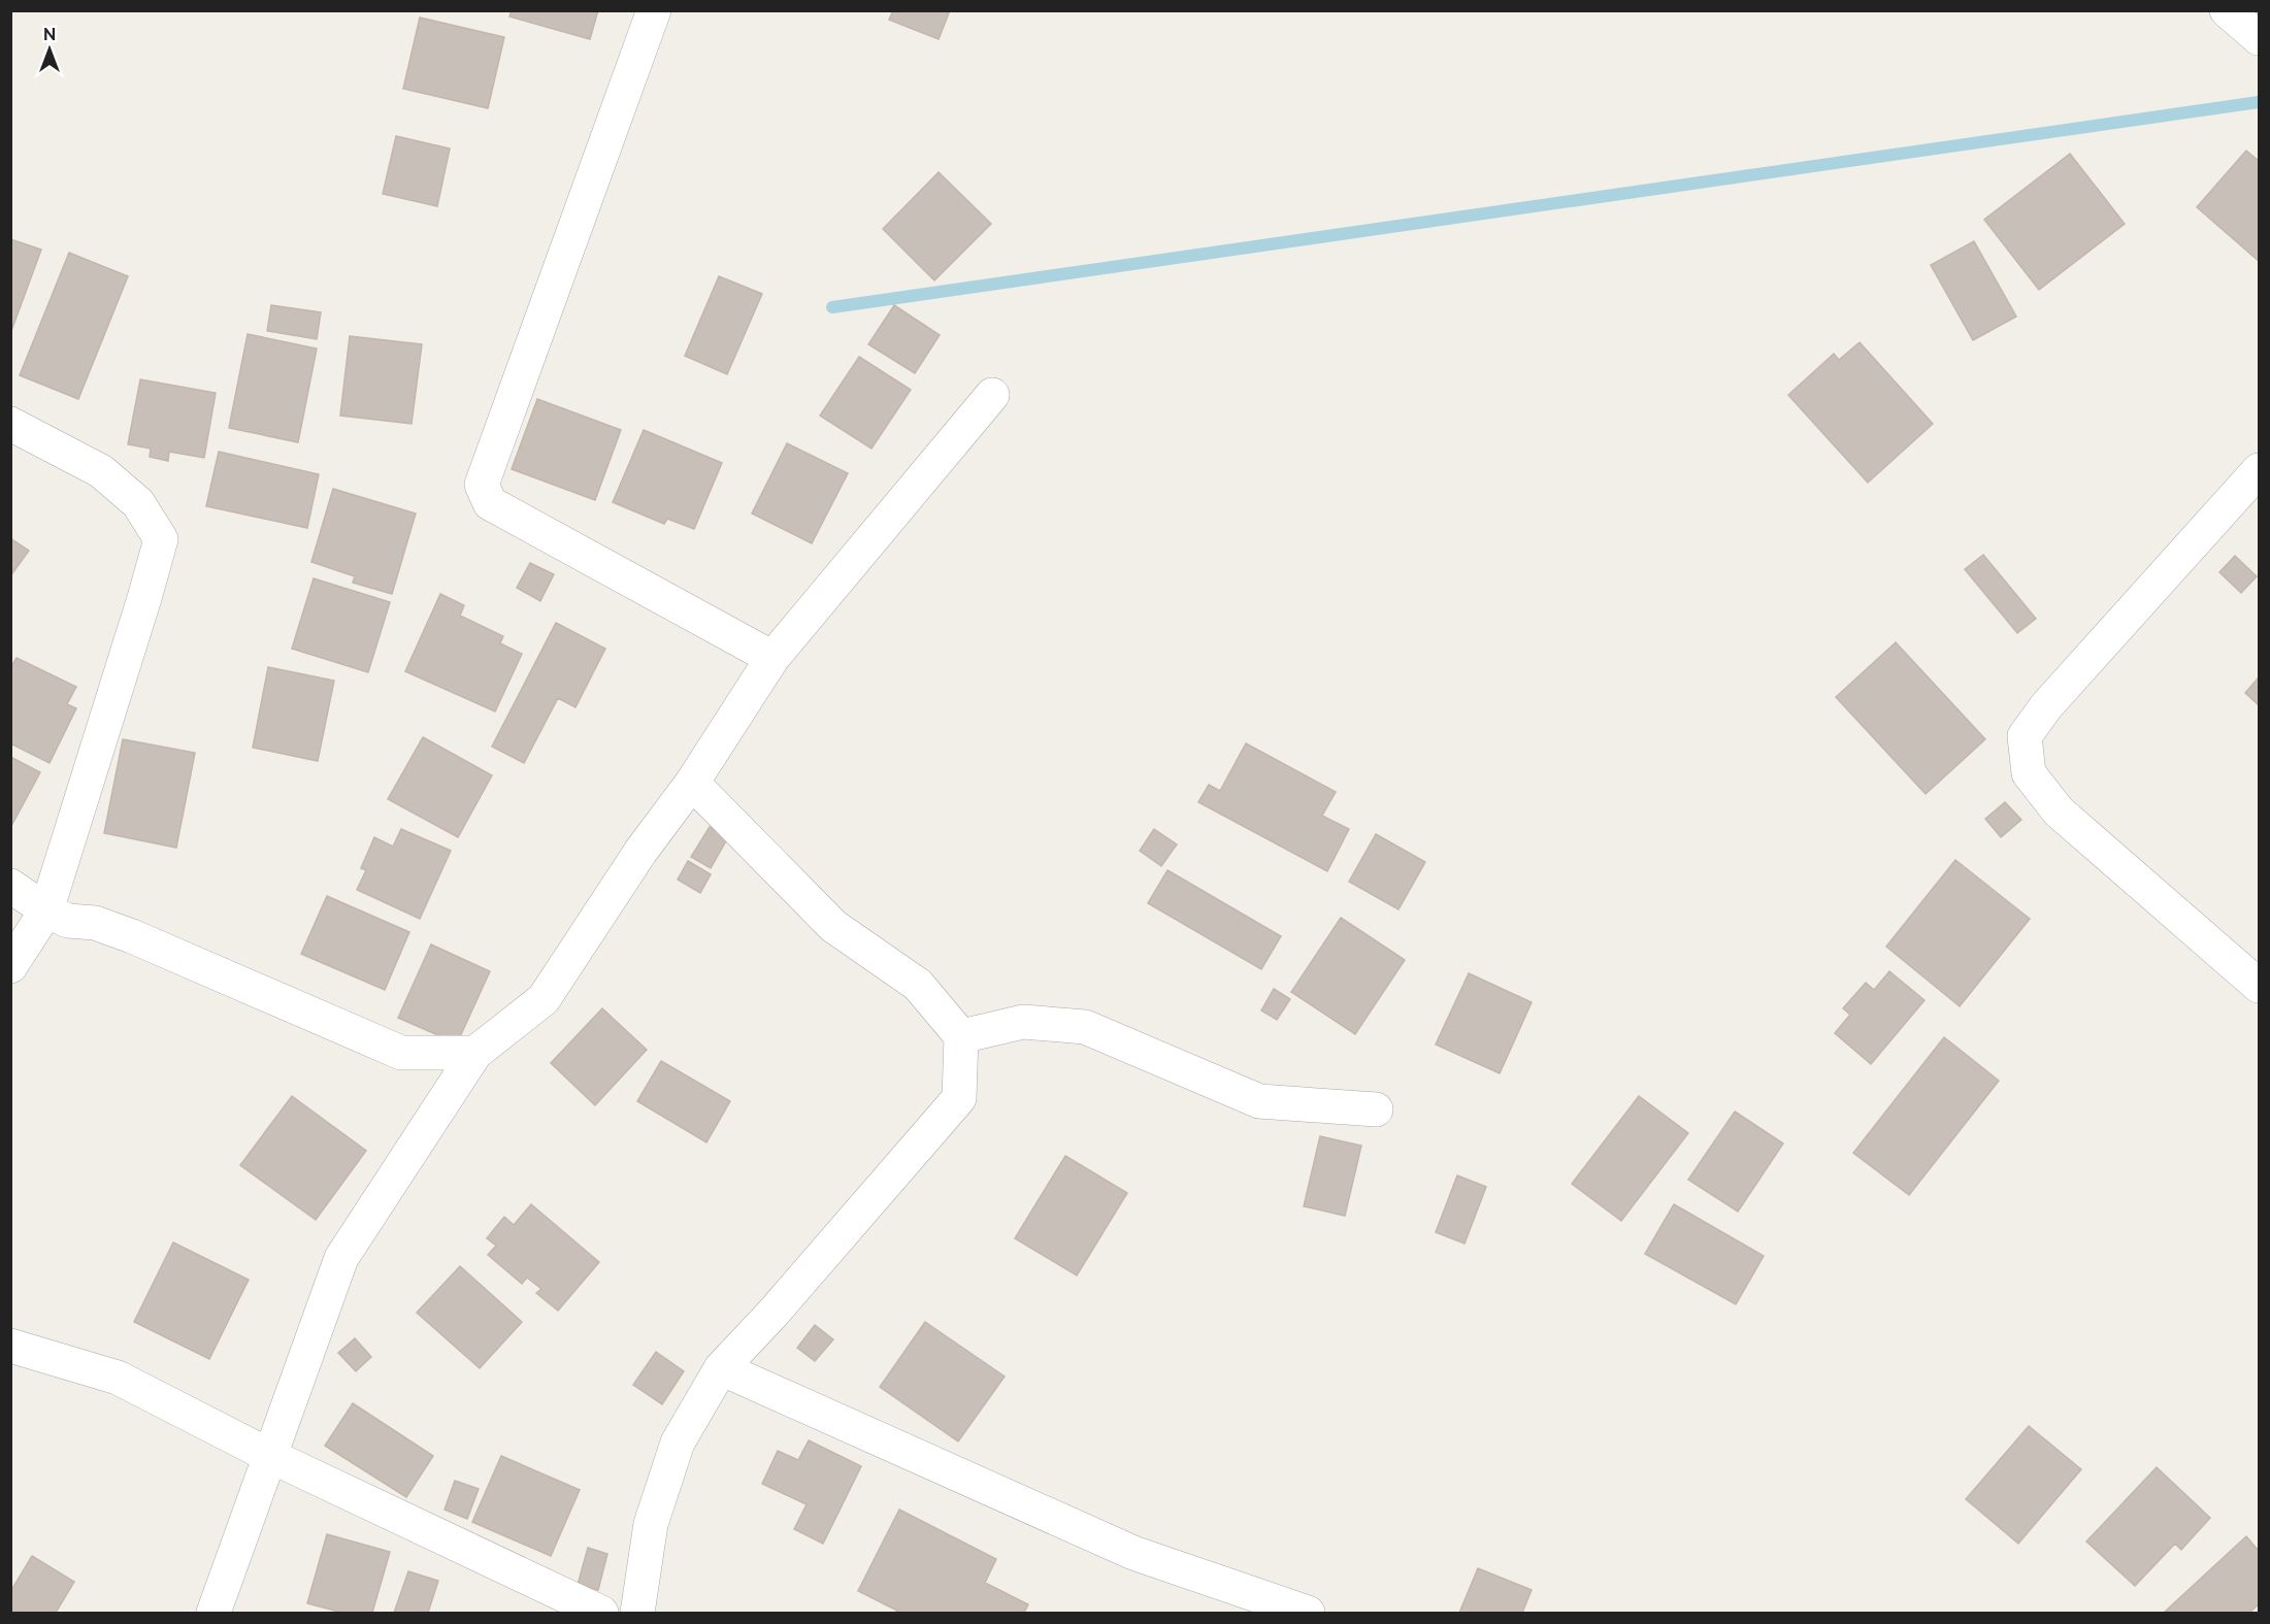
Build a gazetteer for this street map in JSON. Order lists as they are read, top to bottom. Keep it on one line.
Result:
{"north":"top"}
